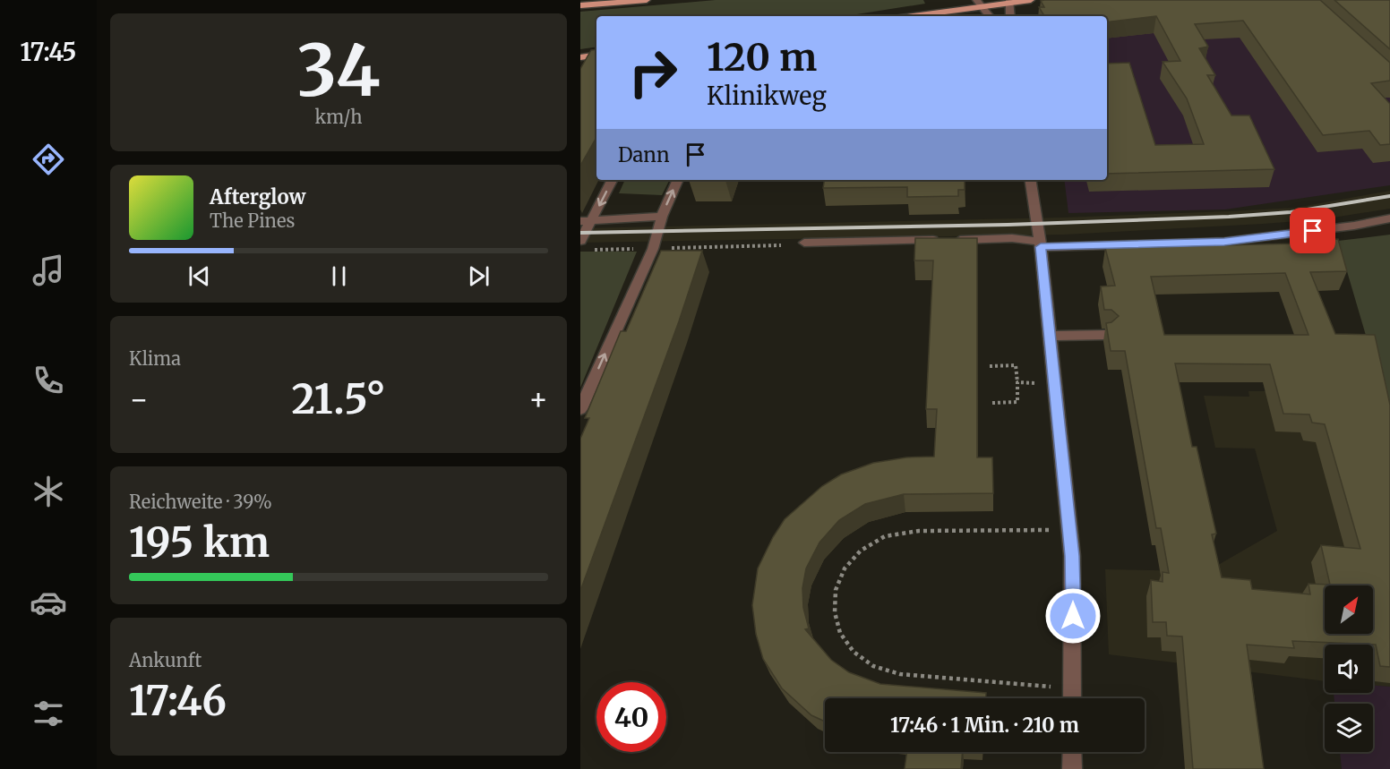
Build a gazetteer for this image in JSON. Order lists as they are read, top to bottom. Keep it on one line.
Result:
{"north":"top right","page":{"tabs":"17:45","tile":[["34","km/h"],"Klima",["Reichweite · 39%","195 km"],["Ankunft","17:46"]],"turn":["120 m","Klinikweg"],"then":"Dann","song":["Afterglow","The Pines"],"heat":["−","21.5°","+"],"limit":"40","trip":"17:46 · 1 Min. · 210 m"}}
